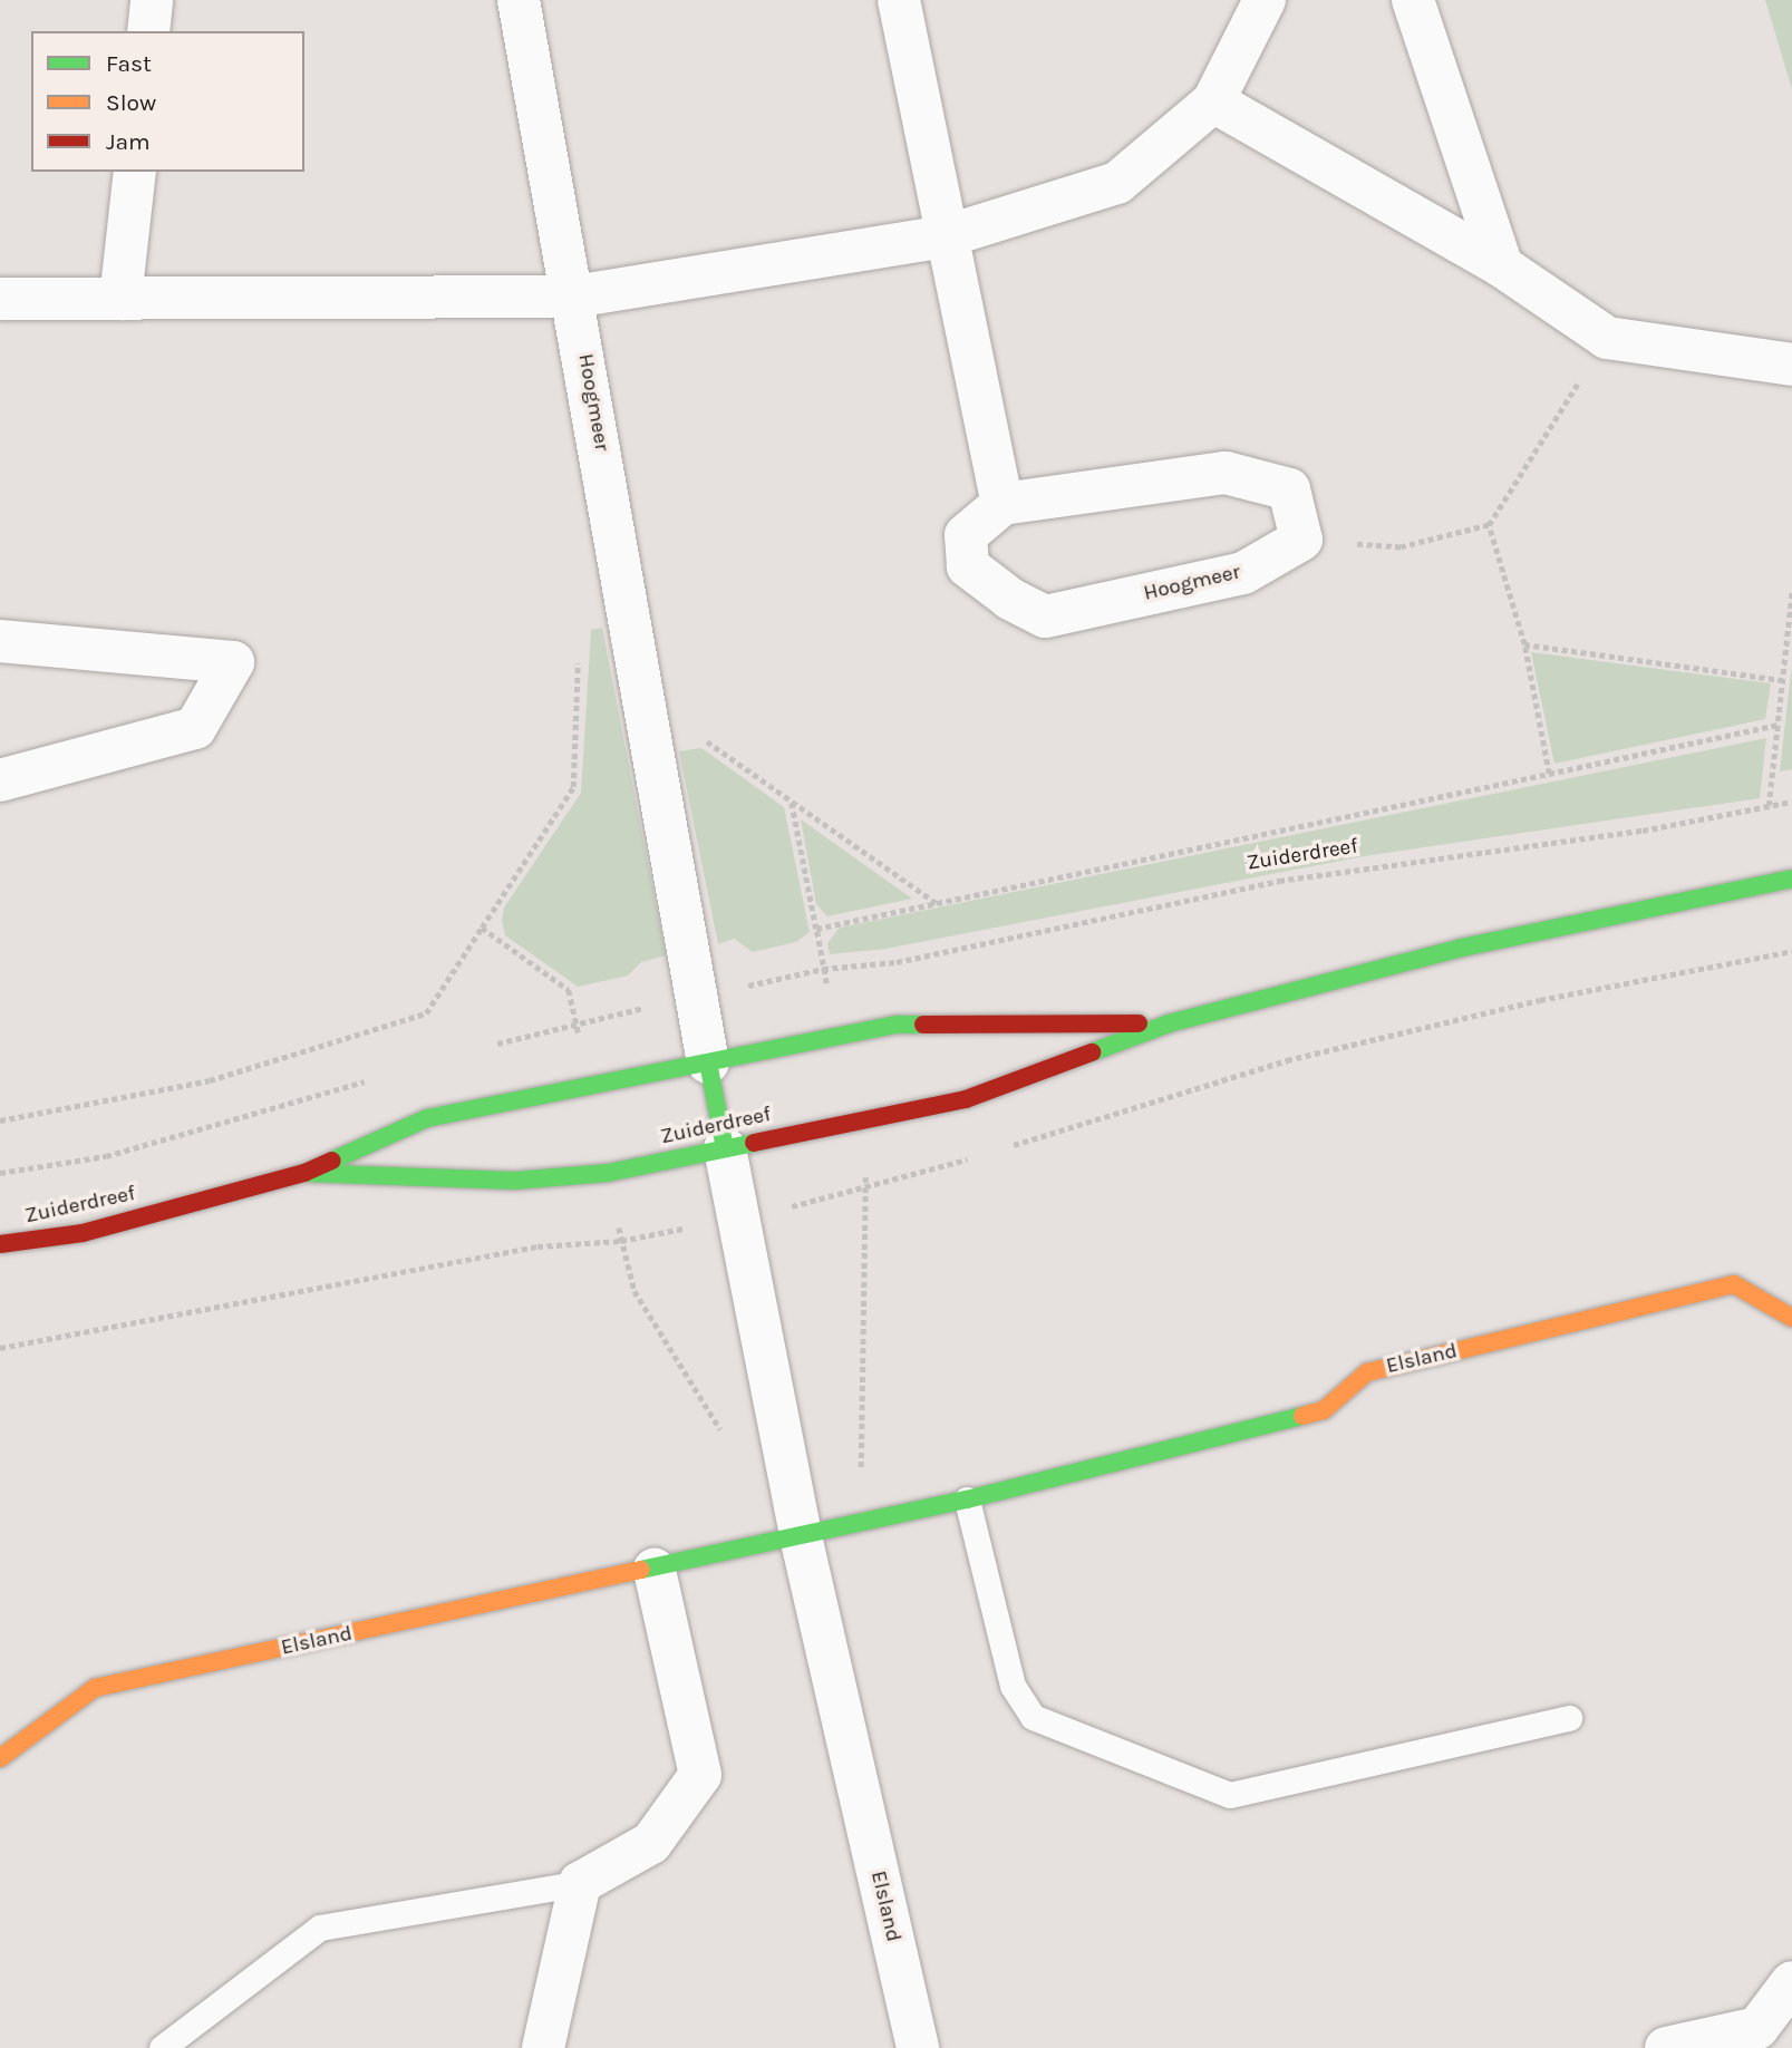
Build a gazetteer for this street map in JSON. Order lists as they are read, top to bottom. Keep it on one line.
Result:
{"streets":{"street":["Hoogmeer","Zuiderdreef","Elsland"]},"crossings":[["Hoogmeer","Zuiderdreef"],["Zuiderdreef","Elsland"]],"legend":["Fast","Slow","Jam"]}
